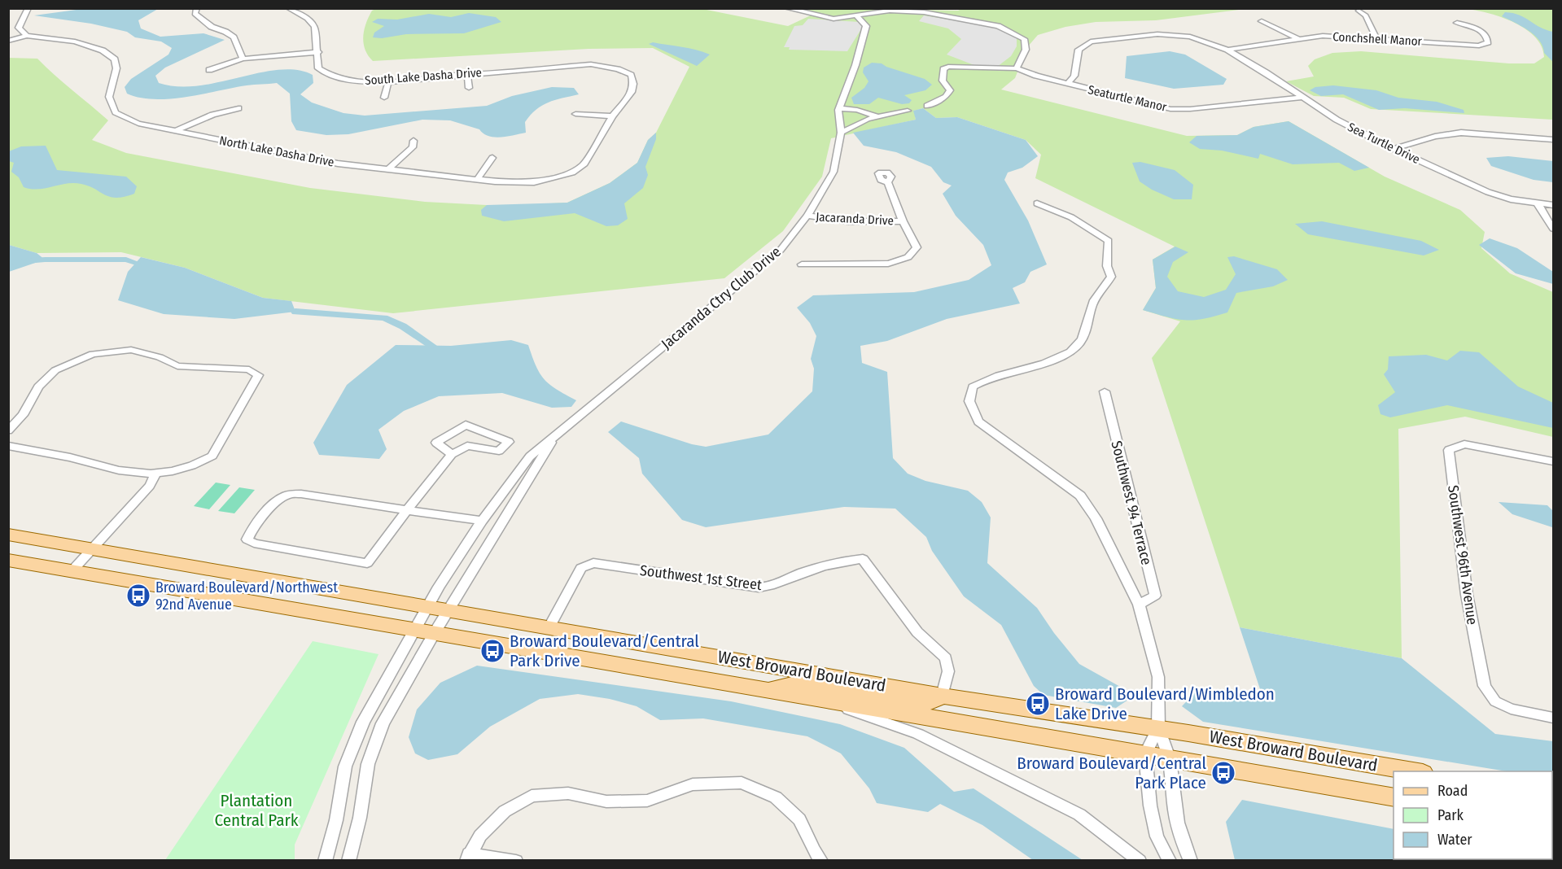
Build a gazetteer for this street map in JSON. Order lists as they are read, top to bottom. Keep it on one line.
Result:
{"streets":{"main road":["West Broward Boulevard"],"street":["Conchshell Manor","South Lake Dasha Drive","Seaturtle Manor","Sea Turtle Drive","North Lake Dasha Drive","Jacaranda Drive","Jacaranda Ctry Club Drive","Southwest 94 Terrace","Southwest 96th Avenue","Southwest 1st Street"]},"crossings":[["Conchshell Manor","Sea Turtle Drive"],["South Lake Dasha Drive","North Lake Dasha Drive"],["Seaturtle Manor","Sea Turtle Drive"],["Jacaranda Drive","Jacaranda Ctry Club Drive"],["Jacaranda Ctry Club Drive","West Broward Boulevard"],["Southwest 1st Street","West Broward Boulevard"]],"parks":["Plantation Central Park"],"places":{"bus stop":["Broward Boulevard/Northwest 92nd Avenue","Broward Boulevard/Central Park Drive","Broward Boulevard/Wimbledon Lake Drive","Broward Boulevard/Central Park Place"]},"legend":["Road","Park","Water"]}
